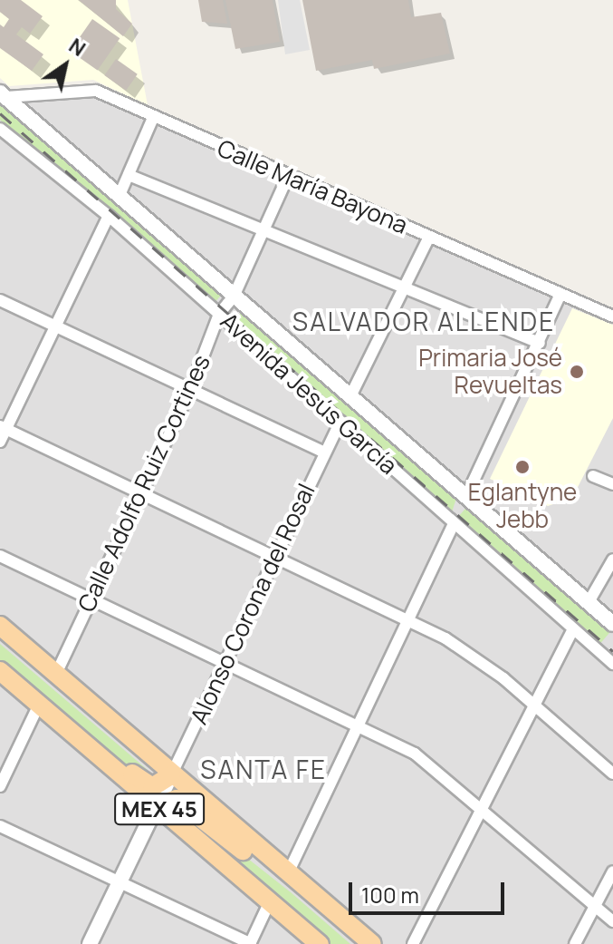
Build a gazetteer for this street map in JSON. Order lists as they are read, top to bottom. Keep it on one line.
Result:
{"streets":{"main road":["MEX 45"],"street":["Calle María Bayona","Avenida Jesús García","Calle Adolfo Ruiz Cortines","Alonso Corona del Rosal"]},"crossings":[["Calle María Bayona","Avenida Jesús García"],["Calle María Bayona","Calle Adolfo Ruiz Cortines"],["Avenida Jesús García","Calle Adolfo Ruiz Cortines"],["Avenida Jesús García","Alonso Corona del Rosal"],["Calle Adolfo Ruiz Cortines","MEX 45"],["Alonso Corona del Rosal","MEX 45"]],"districts":["SALVADOR ALLENDE","SANTA FE"],"places":["Primaria José Revueltas","Eglantyne Jebb"],"scale_bar":"100 m","north":"top right"}
